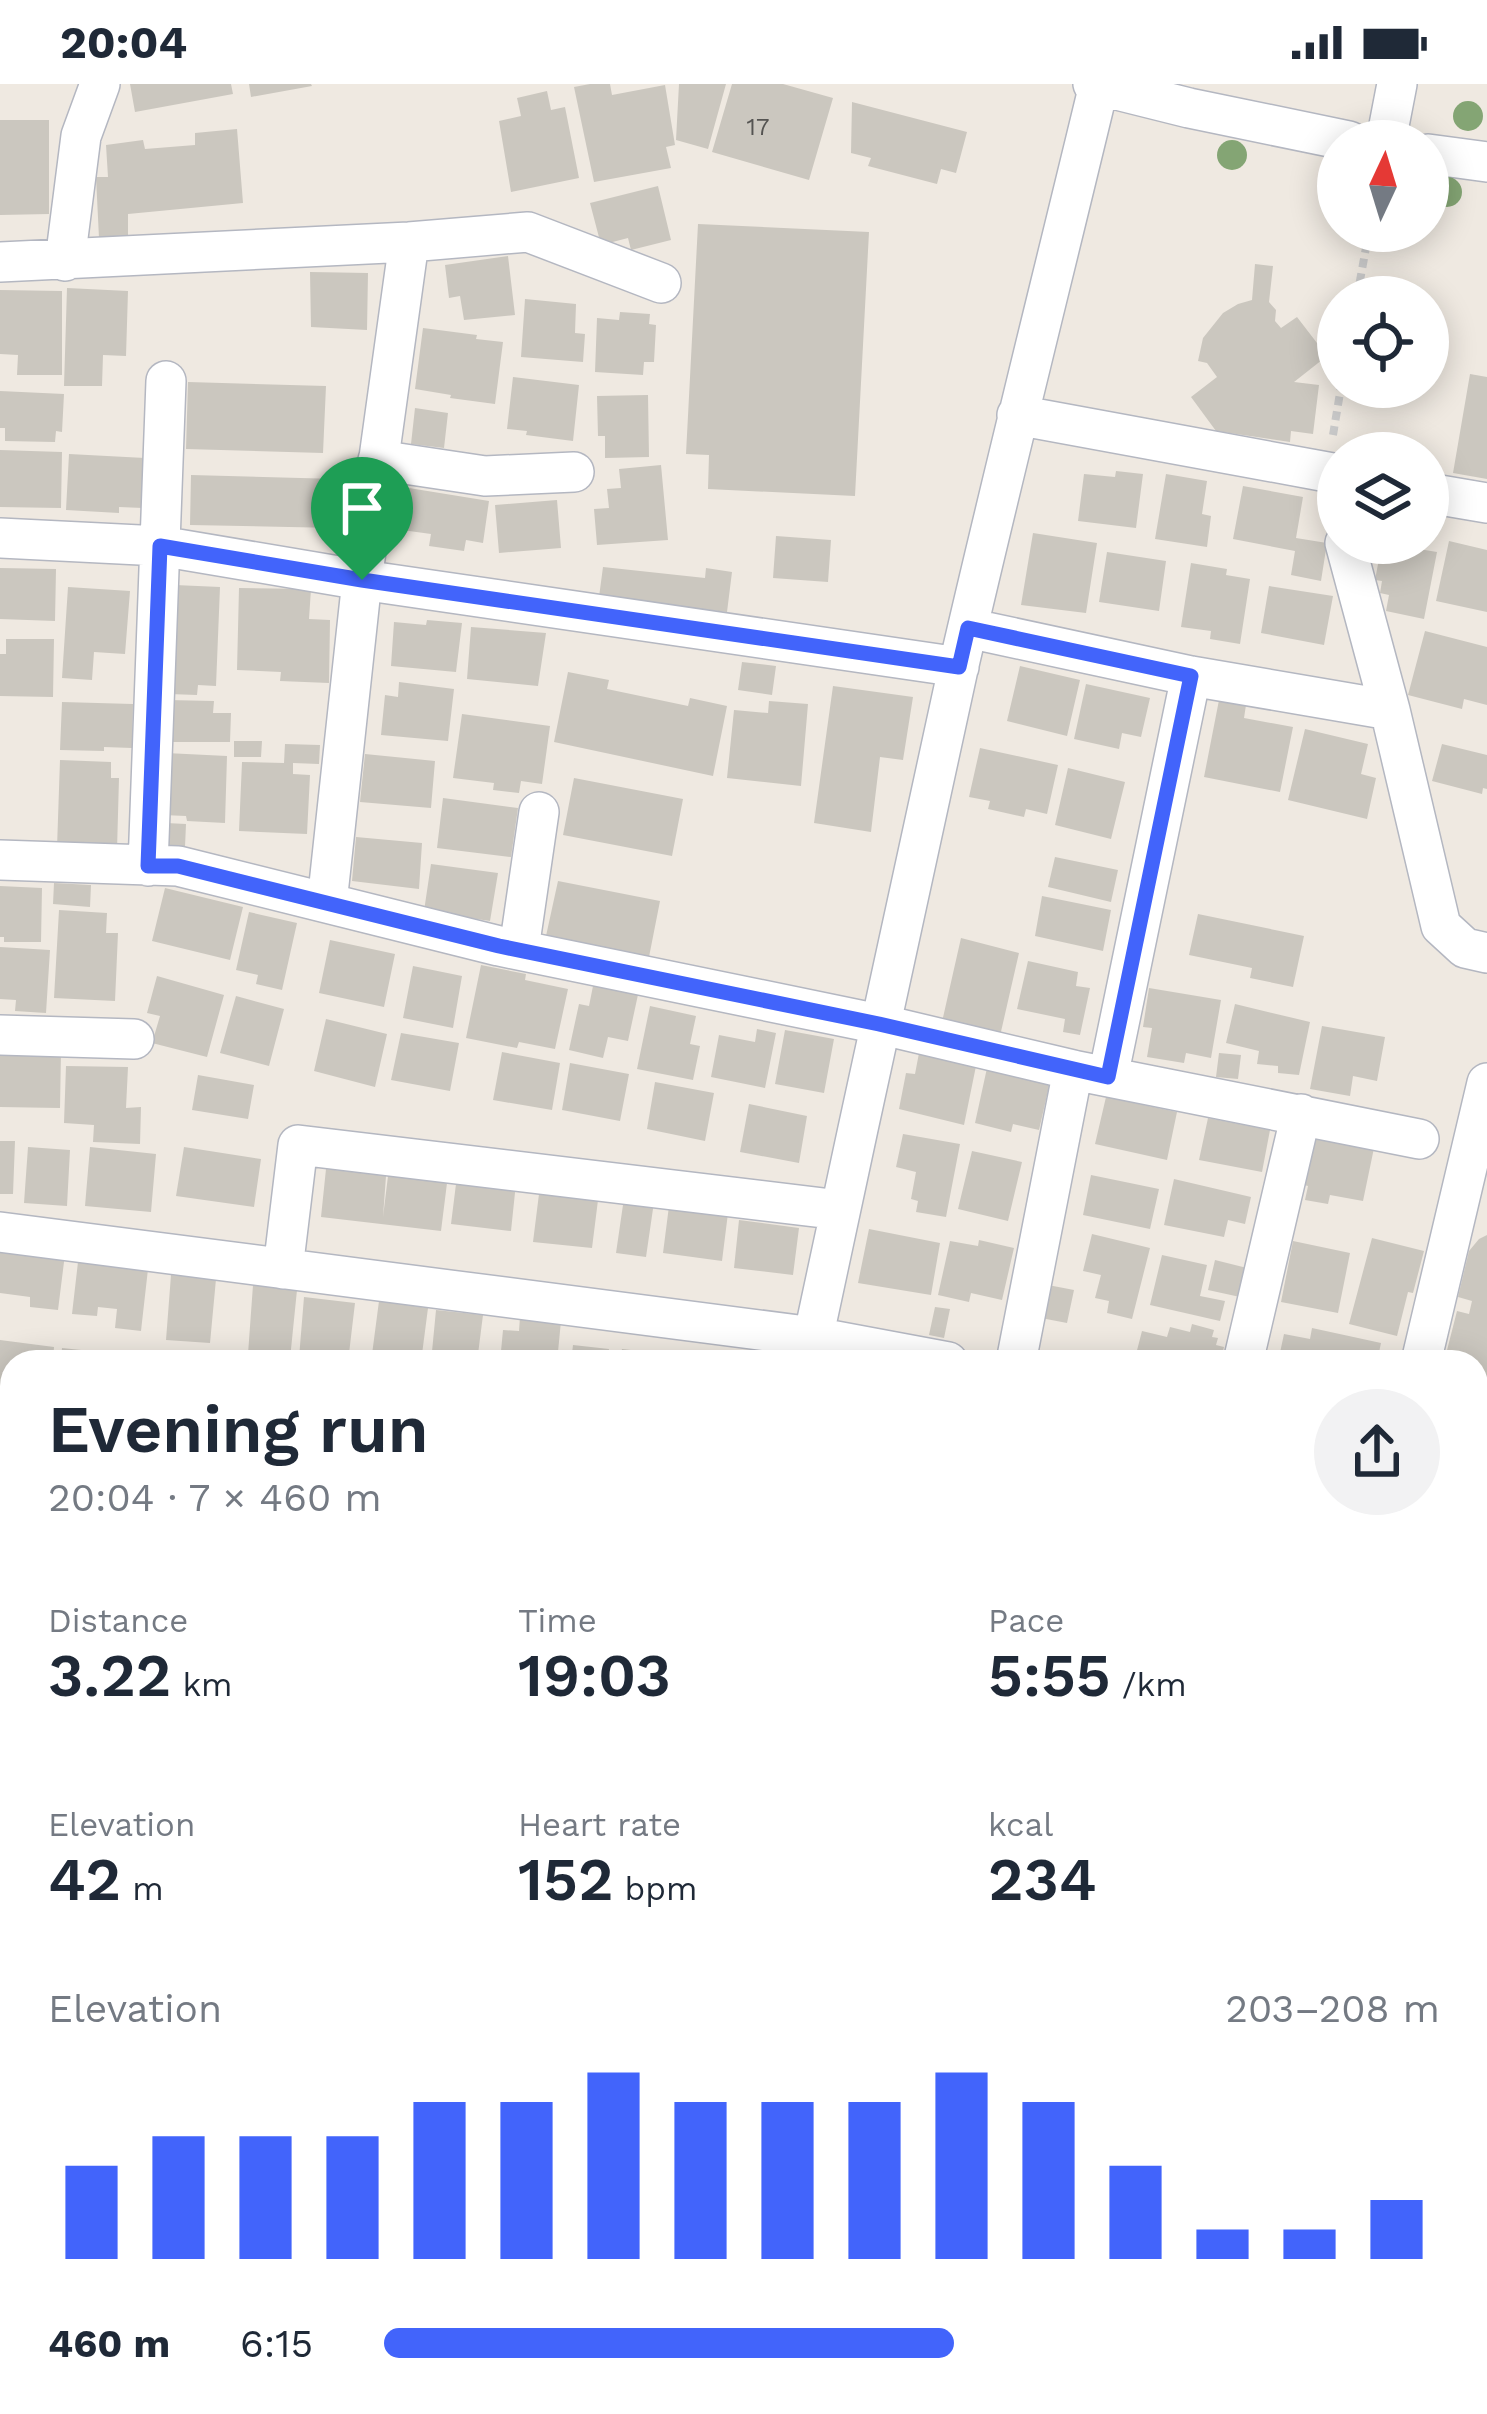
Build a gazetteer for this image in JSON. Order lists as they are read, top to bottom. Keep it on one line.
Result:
{"house_numbers":["17"],"north":"top","page":{"status":"20:04","heading":["Evening run","20:04 · 7 × 460 m"],"stats":[["Distance","3.22 km"],["Time","19:03"],["Pace","5:55 /km"],["Elevation","42 m"],["Heart rate","152 bpm"],["kcal","234"]],"chart":["Elevation","203–208 m"],"list":[{"name":"460 m","note":"6:15"}]}}
